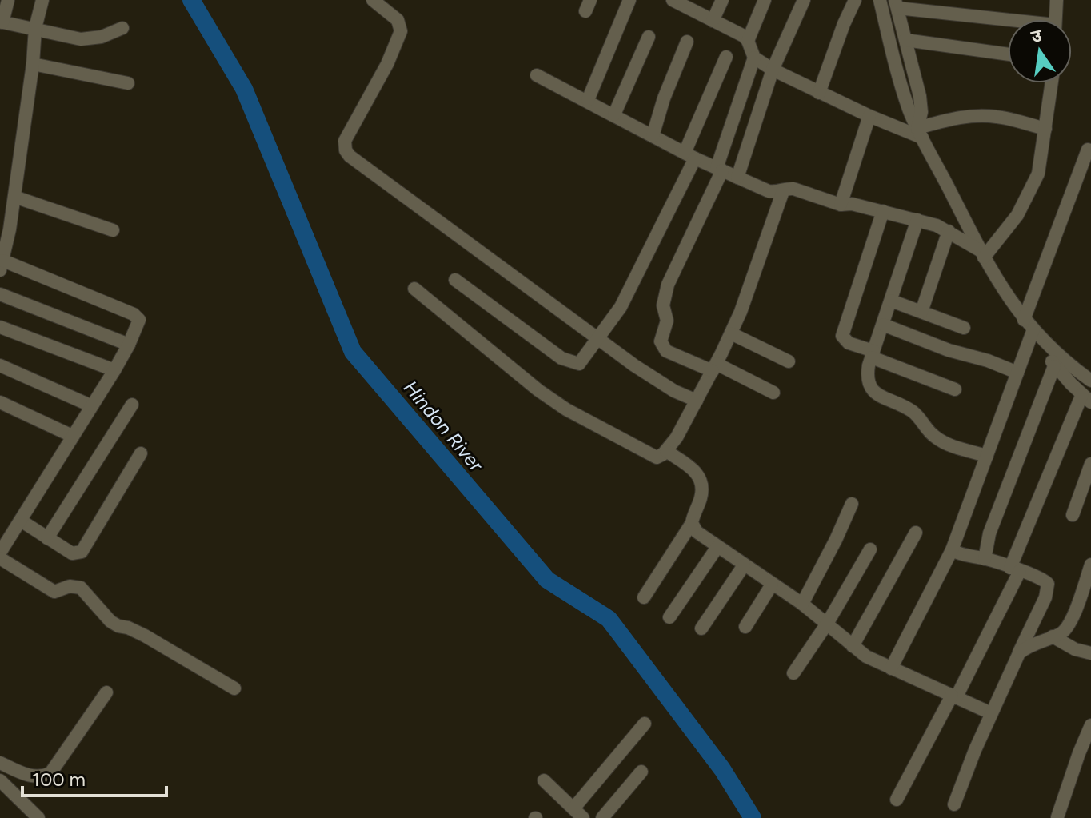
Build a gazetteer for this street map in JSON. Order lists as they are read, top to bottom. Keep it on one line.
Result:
{"water":["Hindon River"],"scale_bar":"100 m","north":"top"}
